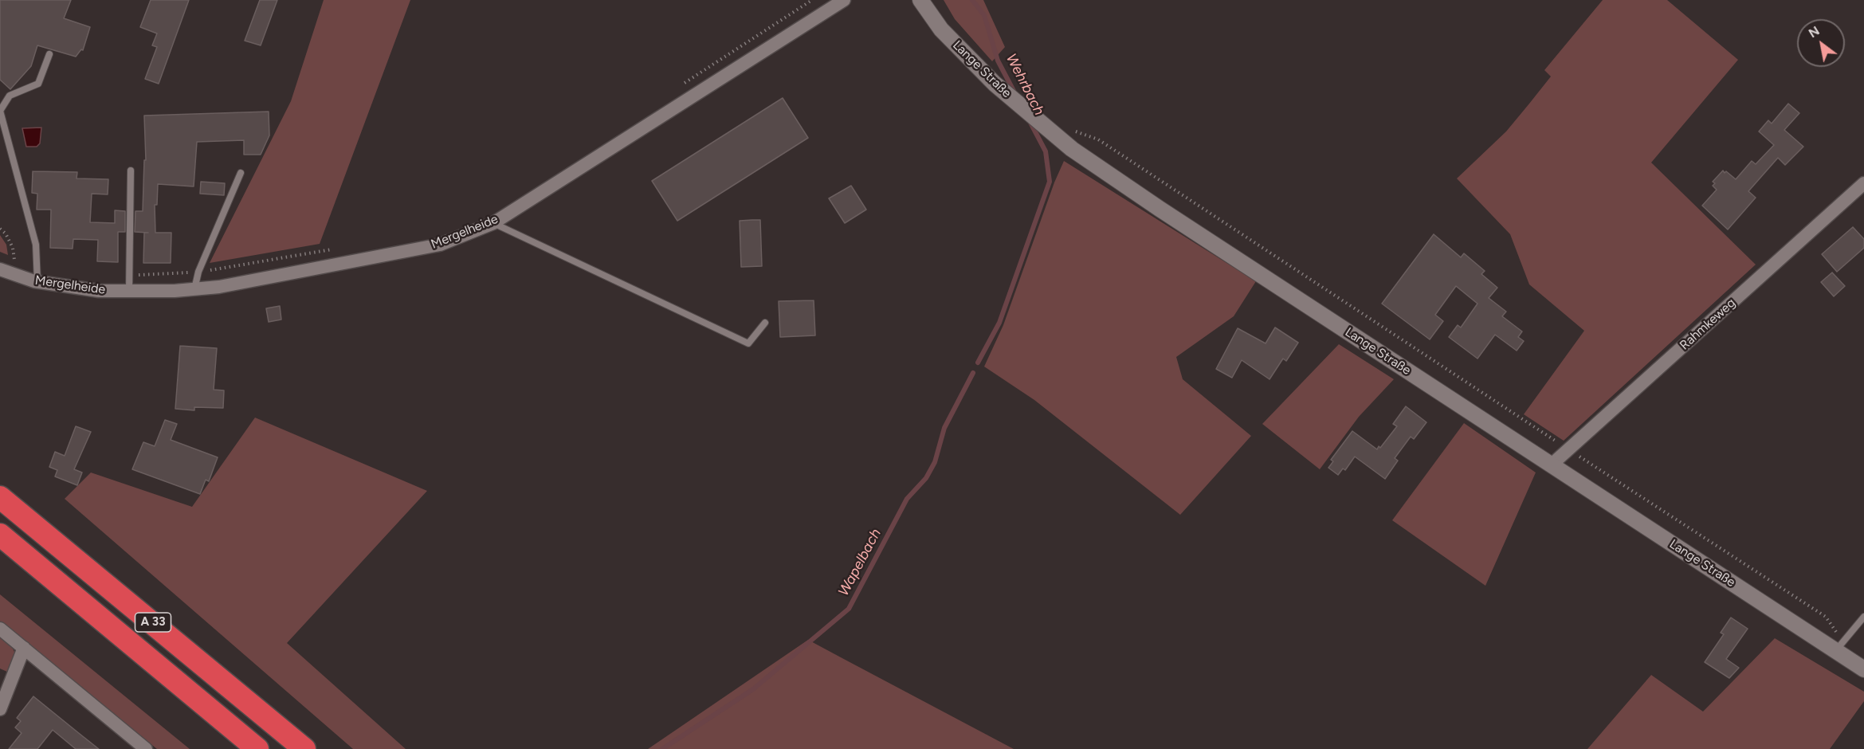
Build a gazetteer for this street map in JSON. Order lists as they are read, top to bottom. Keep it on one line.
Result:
{"streets":{"highway":["A 33"],"street":["Lange Straße","Mergelheide","Rahmkeweg"]},"crossings":[["Lange Straße","Rahmkeweg"]],"water":["Wehrbach","Wapelbach"],"north":"top left"}
